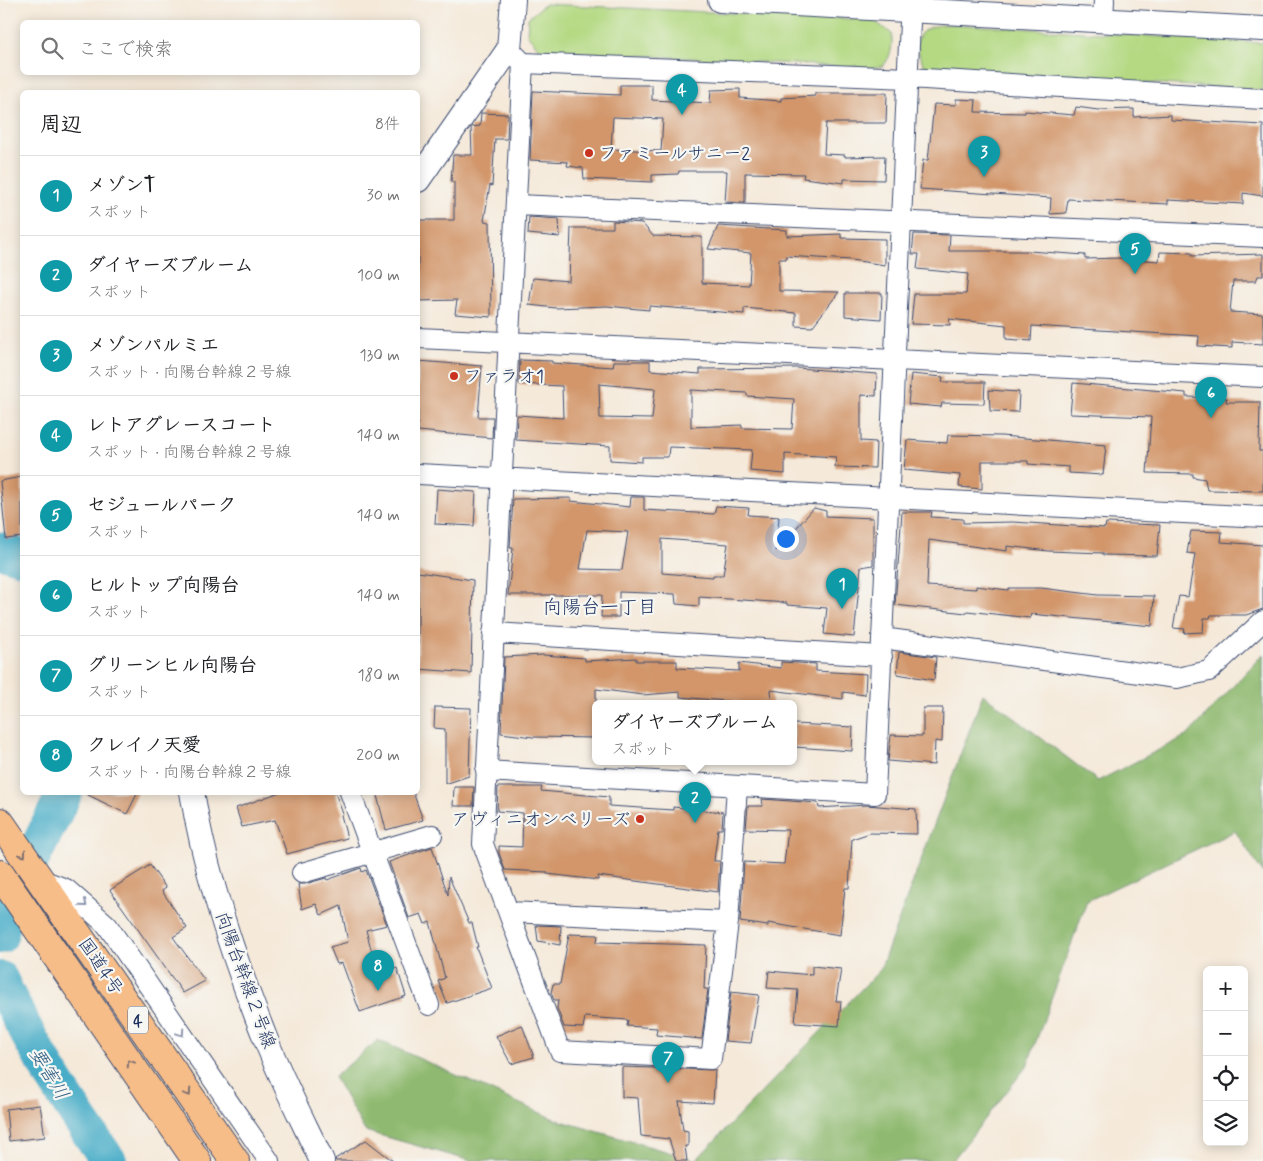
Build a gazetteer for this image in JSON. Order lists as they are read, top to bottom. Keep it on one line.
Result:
{"streets":{"highway":["国道4号","4"],"street":["向陽台幹線２号線"]},"districts":["向陽台一丁目"],"water":["要害川"],"places":["ファミールサニー2","ファラオ1","アヴィニオンベリーズ"],"page":{"search":"ここで検索","pins":["4","3","5","6","1","2","8","7"],"heading":["周辺","8件"],"list":[{"mark":"1","name":"メゾンT","note":"スポット","value":"30 m"},{"mark":"2","name":"ダイヤーズブルーム","note":"スポット","value":"100 m"},{"mark":"3","name":"メゾンパルミエ","note":"スポット · 向陽台幹線２号線","value":"130 m"},{"mark":"4","name":"レトアグレースコート","note":"スポット · 向陽台幹線２号線","value":"140 m"},{"mark":"5","name":"セジュールパーク","note":"スポット","value":"140 m"},{"mark":"6","name":"ヒルトップ向陽台","note":"スポット","value":"140 m"},{"mark":"7","name":"グリーンヒル向陽台","note":"スポット","value":"180 m"},{"mark":"8","name":"クレイノ天愛","note":"スポット · 向陽台幹線２号線","value":"200 m"}],"popup":["ダイヤーズブルーム","スポット"],"map_buttons":["+","−"]}}
